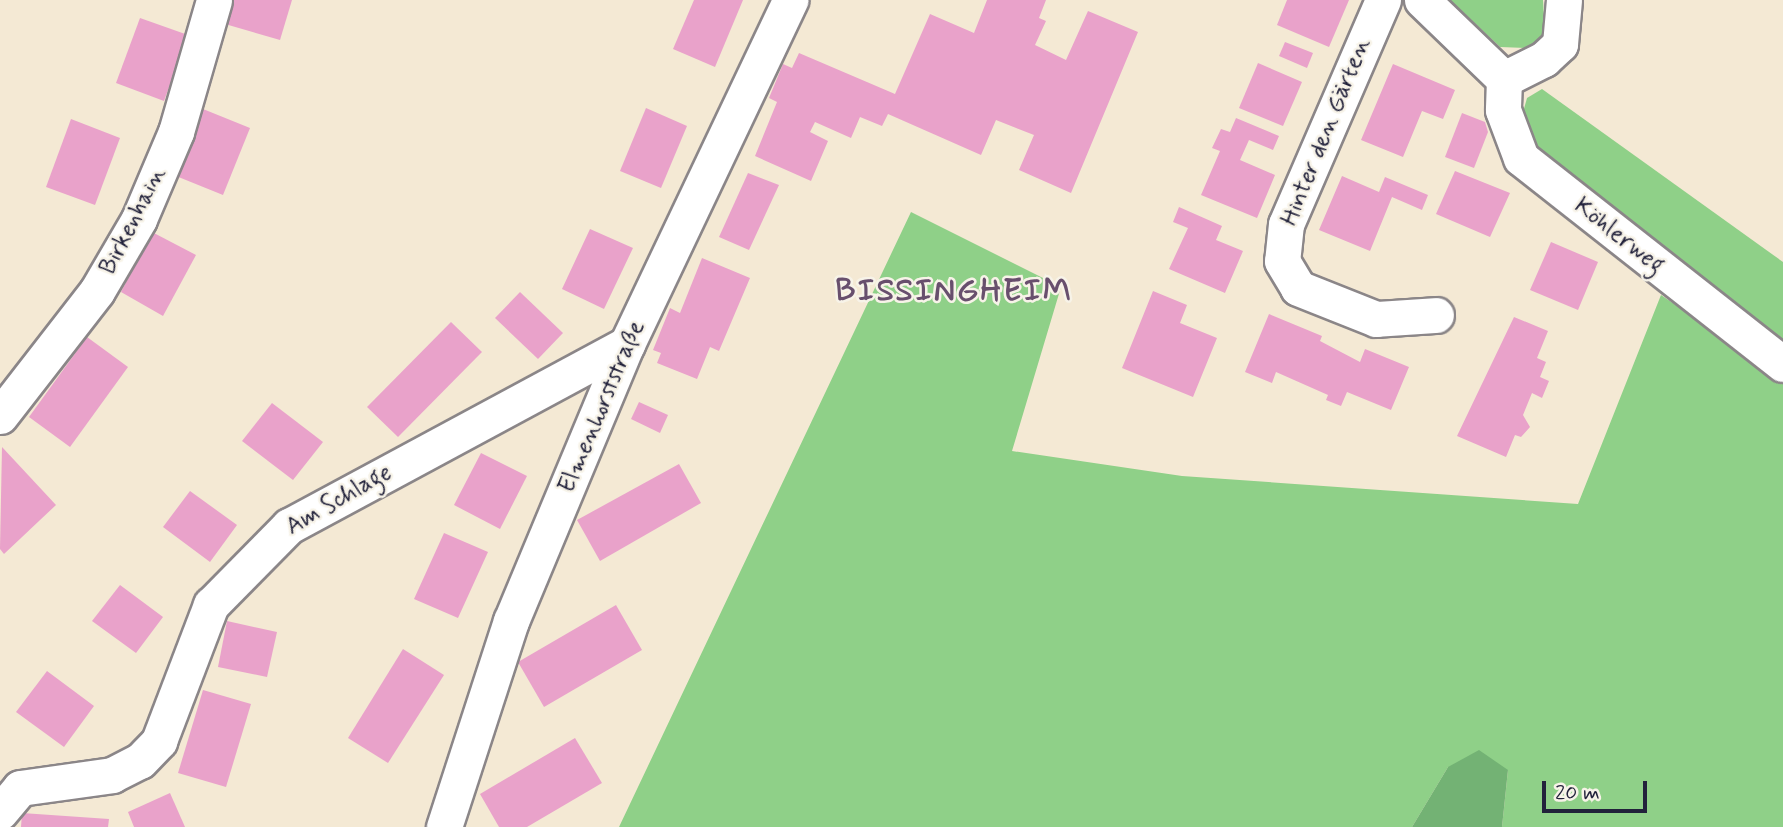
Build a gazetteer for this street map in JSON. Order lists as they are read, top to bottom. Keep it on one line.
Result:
{"streets":{"street":["Hinter den Gärten","Birkenhain","Köhlerweg","Elmenhorststraße","Am Schlage"]},"crossings":[["Elmenhorststraße","Am Schlage"]],"districts":["BISSINGHEIM"],"scale_bar":"20 m"}
